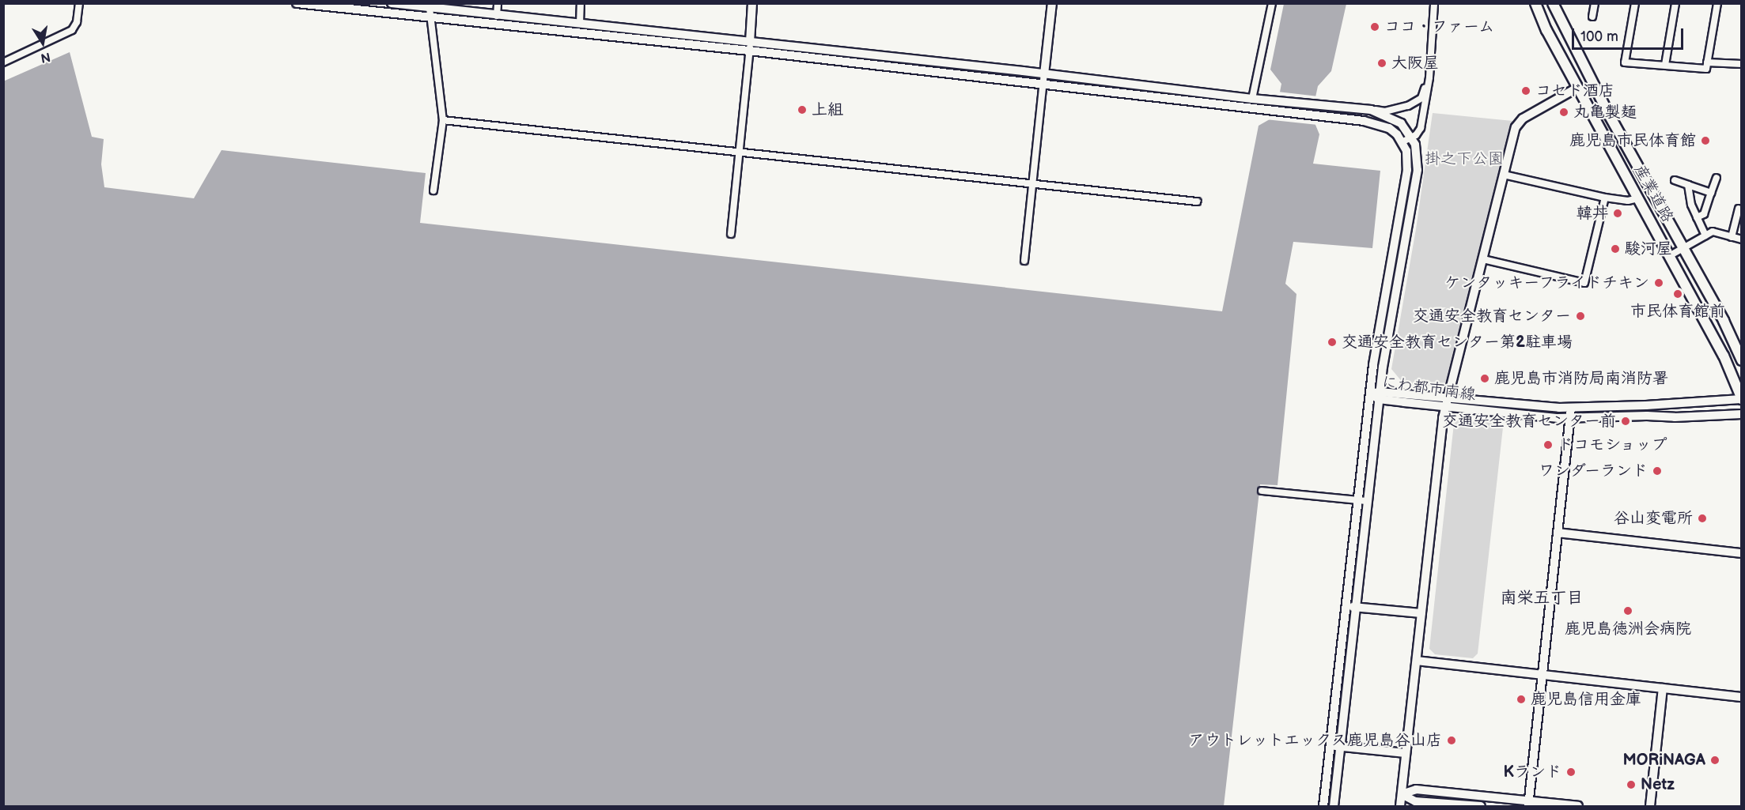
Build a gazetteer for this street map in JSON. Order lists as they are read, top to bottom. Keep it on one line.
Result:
{"streets":{"main road":["産業道路"],"street":["にわ都市南線"]},"crossings":[["産業道路","にわ都市南線"]],"districts":["南栄五丁目"],"parks":["掛之下公園"],"places":["ココ・ファーム","大阪屋","コセド酒店","上組","丸亀製麺","鹿児島市民体育館","韓丼","駿河屋","ケンタッキーフライドチキン","市民体育館前","交通安全教育センター","交通安全教育センター第2駐車場","鹿児島市消防局南消防署","交通安全教育センター前","ドコモショップ","ワンダーランド","谷山変電所","鹿児島徳洲会病院","鹿児島信用金庫","アウトレットエックス鹿児島谷山店","MORiNAGA","Kランド","Netz"],"scale_bar":"100 m","north":"bottom"}
